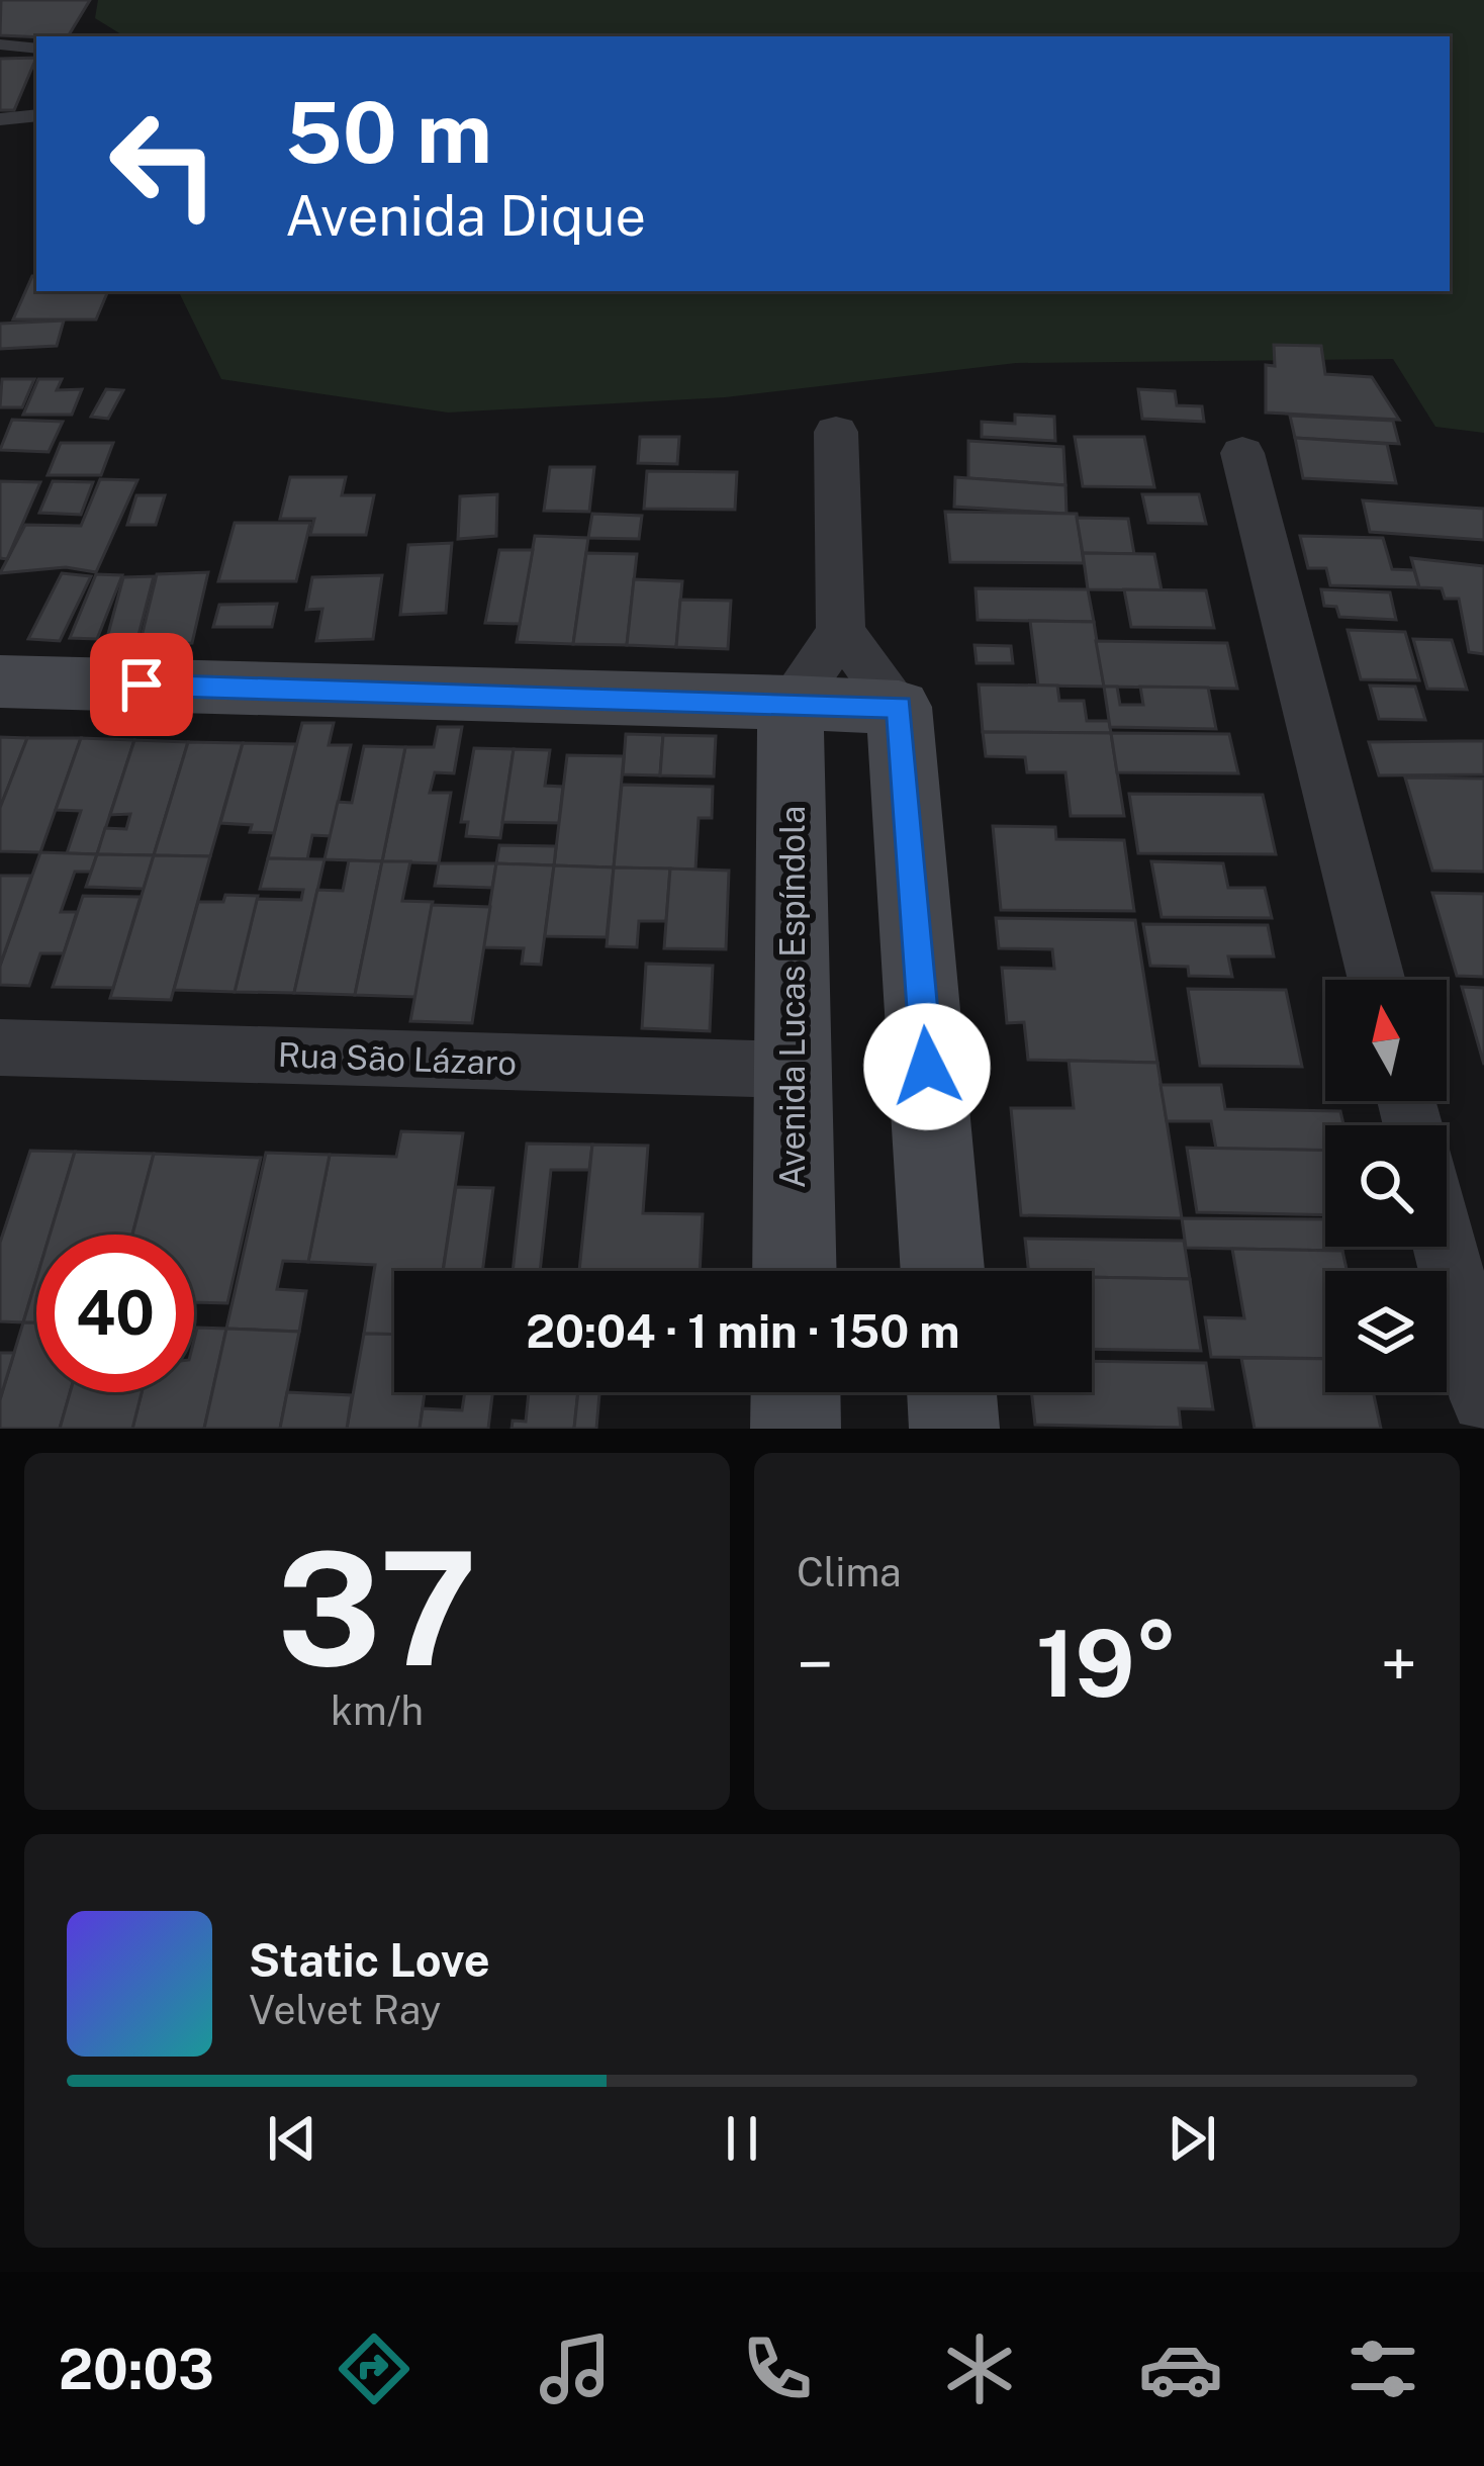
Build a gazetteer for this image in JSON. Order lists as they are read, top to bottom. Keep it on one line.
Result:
{"streets":{"street":["Avenida Lucas Espíndola","Rua São Lázaro"]},"crossings":[["Avenida Lucas Espíndola","Rua São Lázaro"]],"north":"top","page":{"turn":["50 m","Avenida Dique"],"limit":"40","trip":"20:04 · 1 min · 150 m","tile":[["37","km/h"],"Clima"],"heat":["−","19°","+"],"song":["Static Love","Velvet Ray"],"tabs":"20:03"}}
